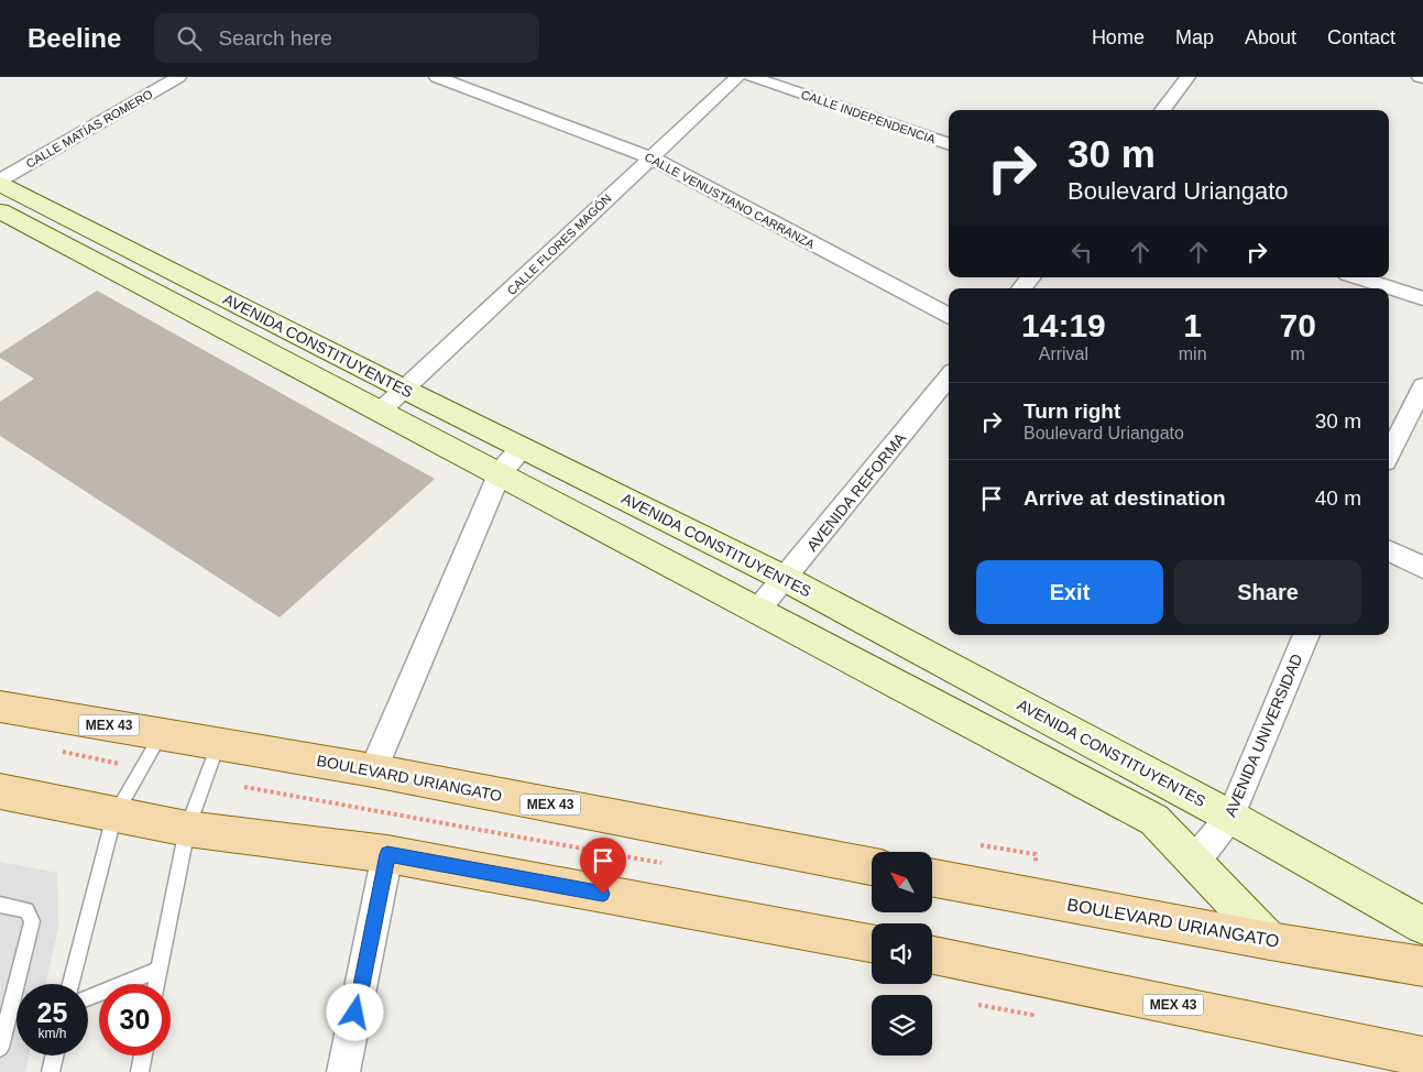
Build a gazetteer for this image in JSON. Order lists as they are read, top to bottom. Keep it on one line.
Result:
{"streets":{"main road":["MEX 43","BOULEVARD URIANGATO"],"street":["CALLE INDEPENDENCIA","CALLE MATÍAS ROMERO","CALLE VENUSTIANO CARRANZA","CALLE FLORES MAGÓN","AVENIDA CONSTITUYENTES","AVENIDA REFORMA","AVENIDA UNIVERSIDAD"]},"crossings":[["CALLE MATÍAS ROMERO","AVENIDA CONSTITUYENTES"],["CALLE VENUSTIANO CARRANZA","CALLE FLORES MAGÓN"],["CALLE FLORES MAGÓN","AVENIDA CONSTITUYENTES"],["AVENIDA CONSTITUYENTES","AVENIDA REFORMA"],["AVENIDA CONSTITUYENTES","AVENIDA UNIVERSIDAD"],["AVENIDA CONSTITUYENTES","BOULEVARD URIANGATO"]],"north":"top left","page":{"header":"Beeline","search":"Search here","nav":["Home","Map","About","Contact"],"turn":["30 m","Boulevard Uriangato"],"eta":["14:19","Arrival","1","min","70","m"],"list":[{"name":"Turn right","note":"Boulevard Uriangato","value":"30 m"},{"name":"Arrive at destination","value":"40 m"}],"buttons":["Exit","Share"],"speed":"25 km/h","limit":"30"}}
